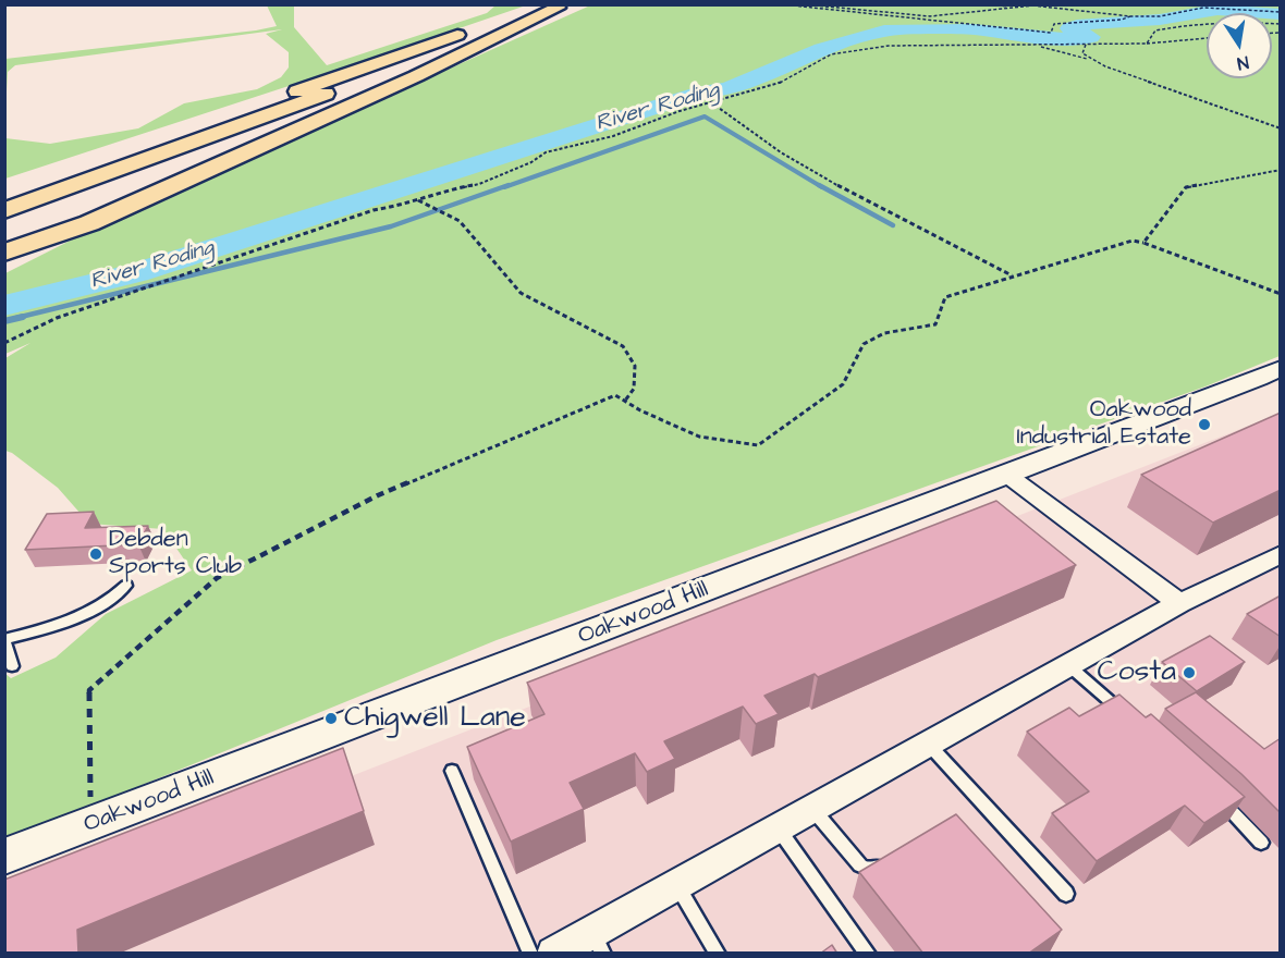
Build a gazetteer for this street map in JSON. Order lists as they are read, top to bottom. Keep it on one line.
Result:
{"streets":{"street":["Oakwood Hill"]},"water":["River Roding"],"places":["Oakwood Industrial Estate","Debden Sports Club","Costa","Chigwell Lane"],"north":"bottom"}
